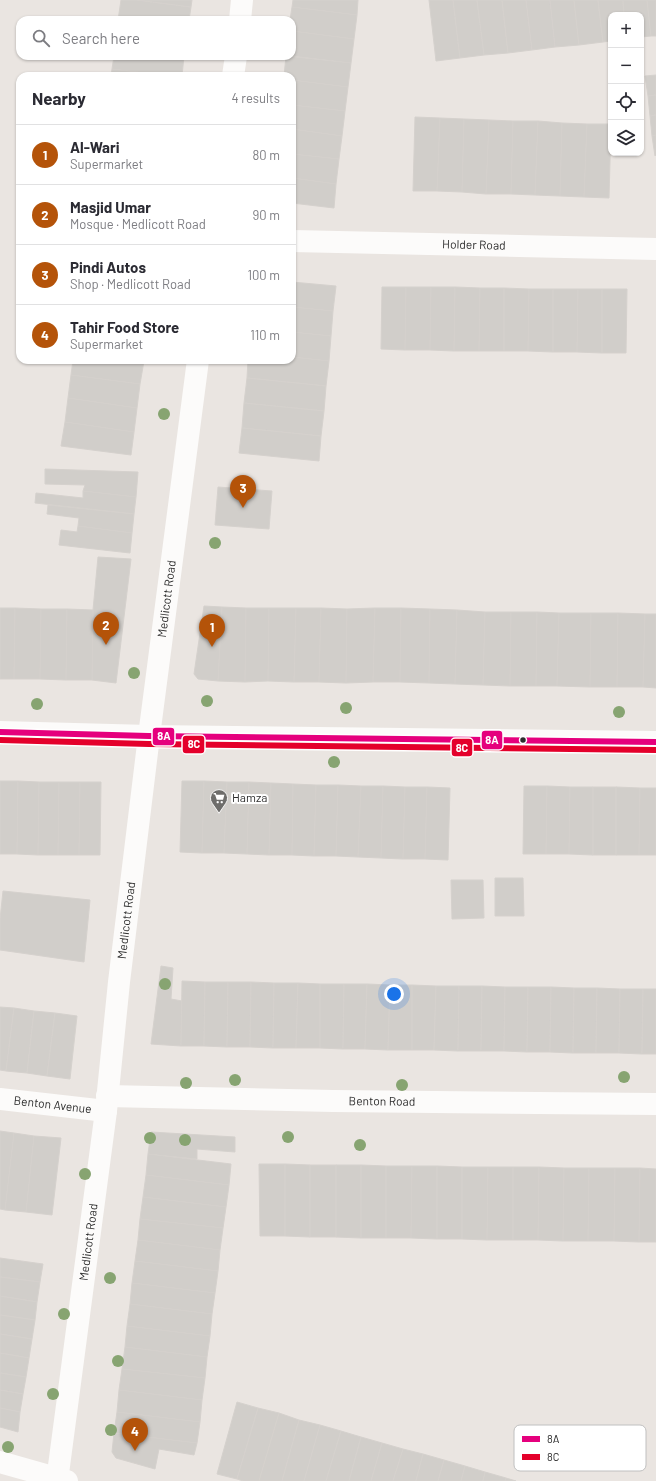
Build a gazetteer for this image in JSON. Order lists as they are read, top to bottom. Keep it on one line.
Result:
{"streets":{"street":["Holder Road","Medlicott Road","Benton Road","Benton Avenue"]},"crossings":[["Medlicott Road","Benton Road"],["Medlicott Road","Benton Avenue"],["Benton Road","Benton Avenue"]],"places":{"supermarket":["Hamza"]},"lines":["transit line 8A","transit line 8C"],"legend":["8A","8C"],"page":{"map_buttons":["+","−"],"search":"Search here","heading":["Nearby","4 results"],"list":[{"mark":"1","name":"Al-Wari","note":"Supermarket","value":"80 m"},{"mark":"2","name":"Masjid Umar","note":"Mosque · Medlicott Road","value":"90 m"},{"mark":"3","name":"Pindi Autos","note":"Shop · Medlicott Road","value":"100 m"},{"mark":"4","name":"Tahir Food Store","note":"Supermarket","value":"110 m"}],"pins":["3","2","1","4"]}}
